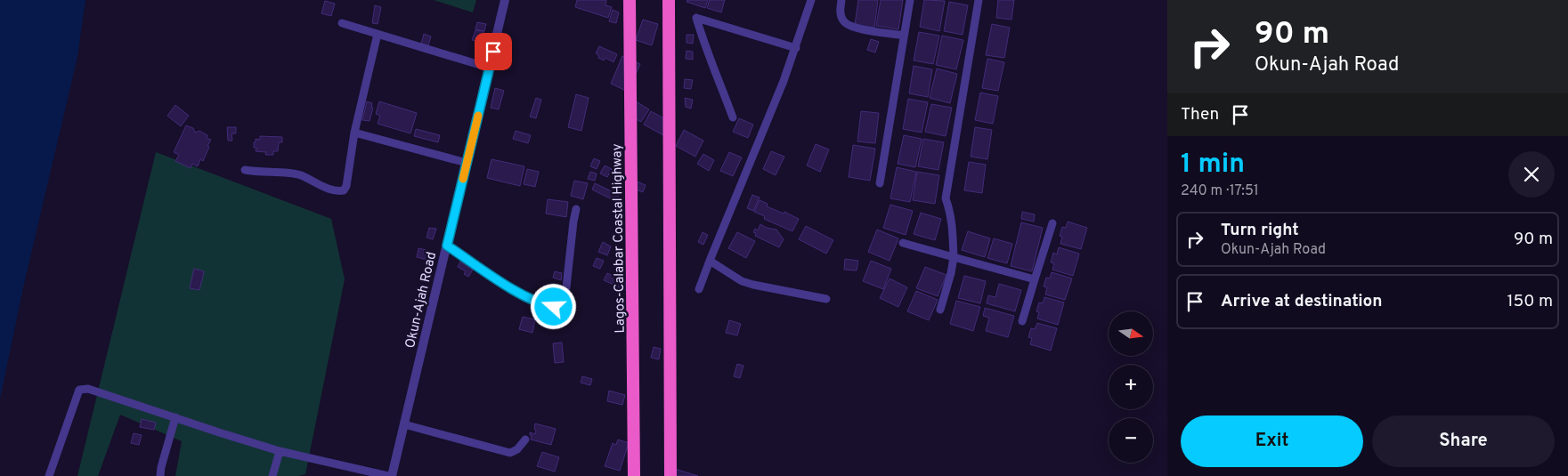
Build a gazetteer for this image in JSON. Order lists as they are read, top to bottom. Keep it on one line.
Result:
{"streets":{"highway":["Lagos-Calabar Coastal Highway"],"street":["Okun-Ajah Road"]},"north":"right","page":{"turn":["90 m","Okun-Ajah Road"],"then":"Then","heading":["1 min","240 m · 17:51"],"list":[{"name":"Turn right","note":"Okun-Ajah Road","value":"90 m"},{"name":"Arrive at destination","value":"150 m"}],"map_buttons":["+","−"],"buttons":["Exit","Share"]}}
